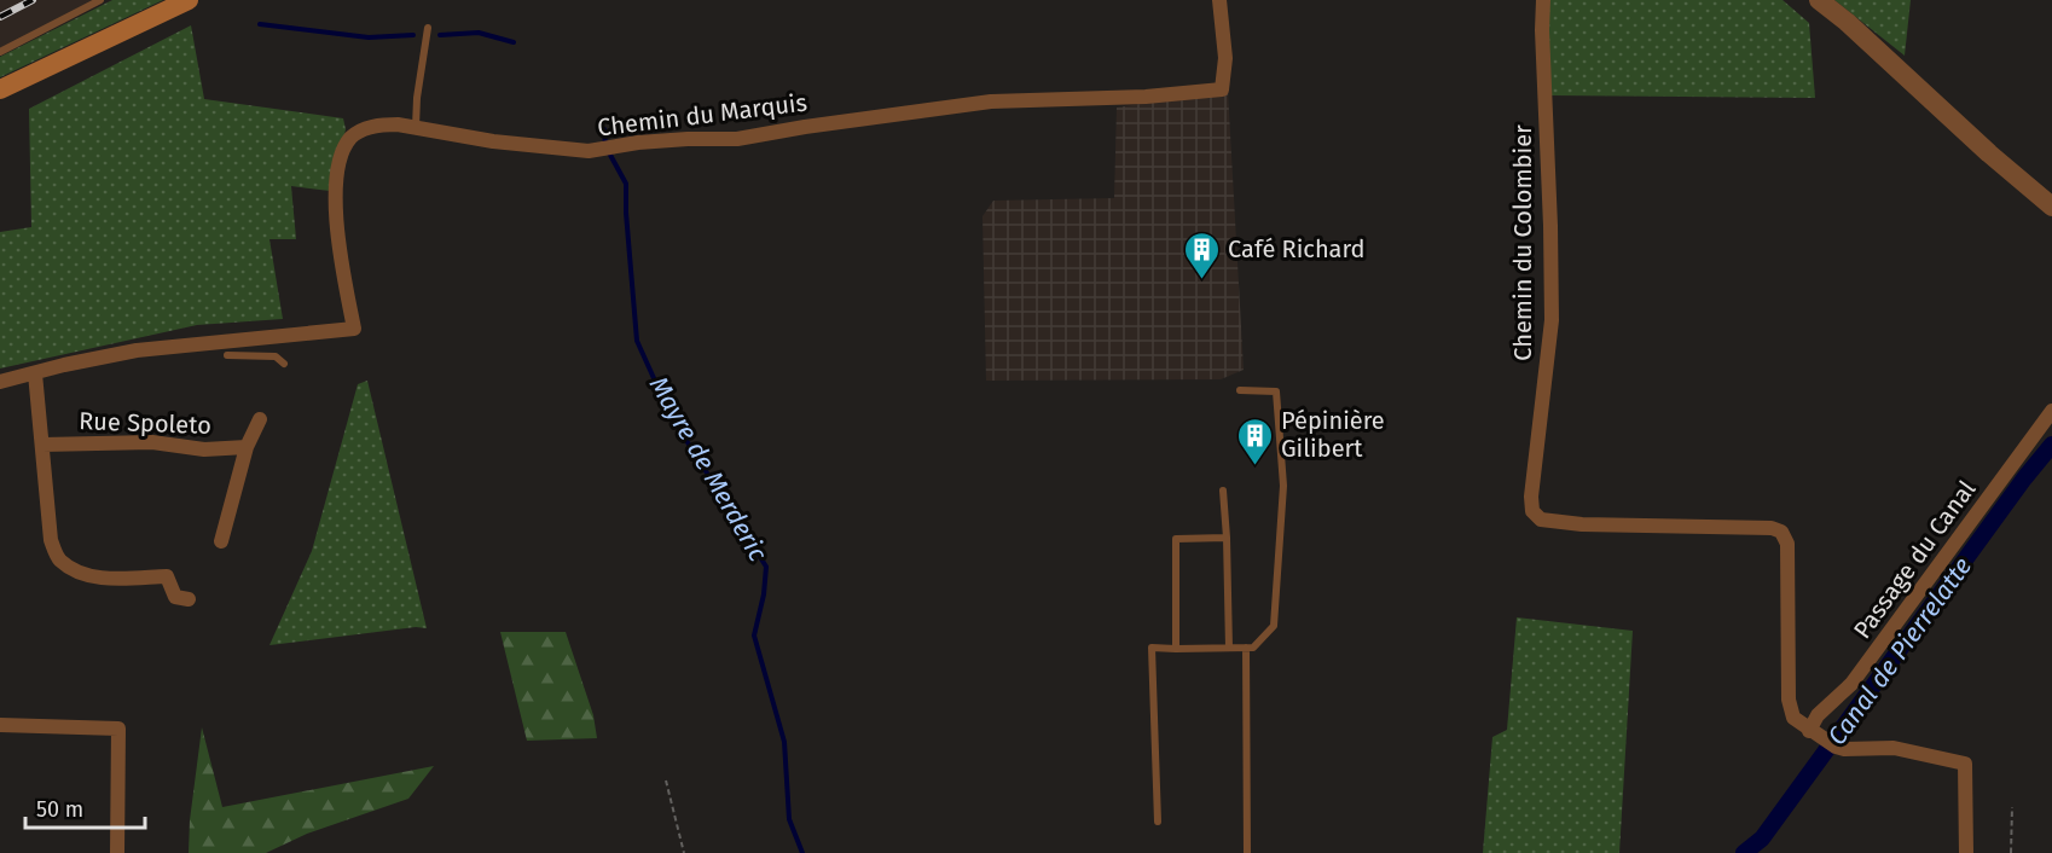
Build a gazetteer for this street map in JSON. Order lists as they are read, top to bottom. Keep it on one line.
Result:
{"streets":{"street":["Chemin du Marquis","Chemin du Colombier","Rue Spoleto","Passage du Canal"]},"crossings":[["Chemin du Colombier","Passage du Canal"]],"water":["Mayre de Merderic","Canal de Pierrelatte"],"places":{"building":["Café Richard","Pépinière Gilibert"]},"scale_bar":"50 m"}
